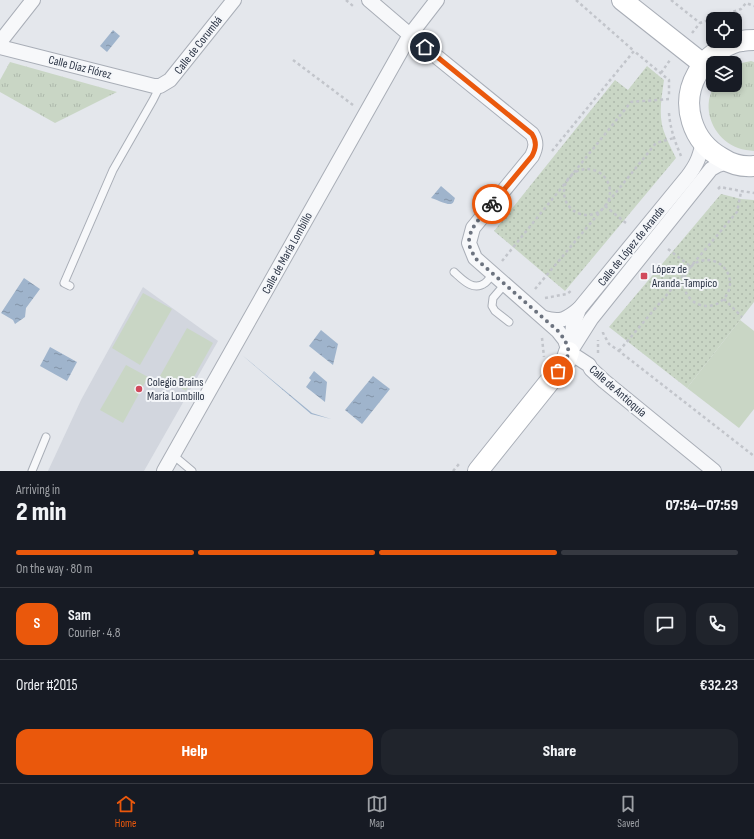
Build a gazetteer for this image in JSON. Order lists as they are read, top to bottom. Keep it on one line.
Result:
{"streets":{"street":["Calle de Corumbá","Calle Díaz Flórez","Calle de López de Aranda","Calle de María Lombillo","Calle de Antioquía"]},"crossings":[["Calle de Corumbá","Calle Díaz Flórez"],["Calle de López de Aranda","Calle de Antioquía"]],"places":{"transit":["López de Aranda-Tampico"],"other":["Colegio Brains María Lombillo"]},"page":{"heading":["2 min","Arriving in","07:54–07:59"],"panel":["Sam","Courier · 4.8","Order #2015","€32.23"],"bar":"On the way · 80 m","round":"S","buttons":["Help","Share"],"tabs":["Home","Map","Saved"]}}
